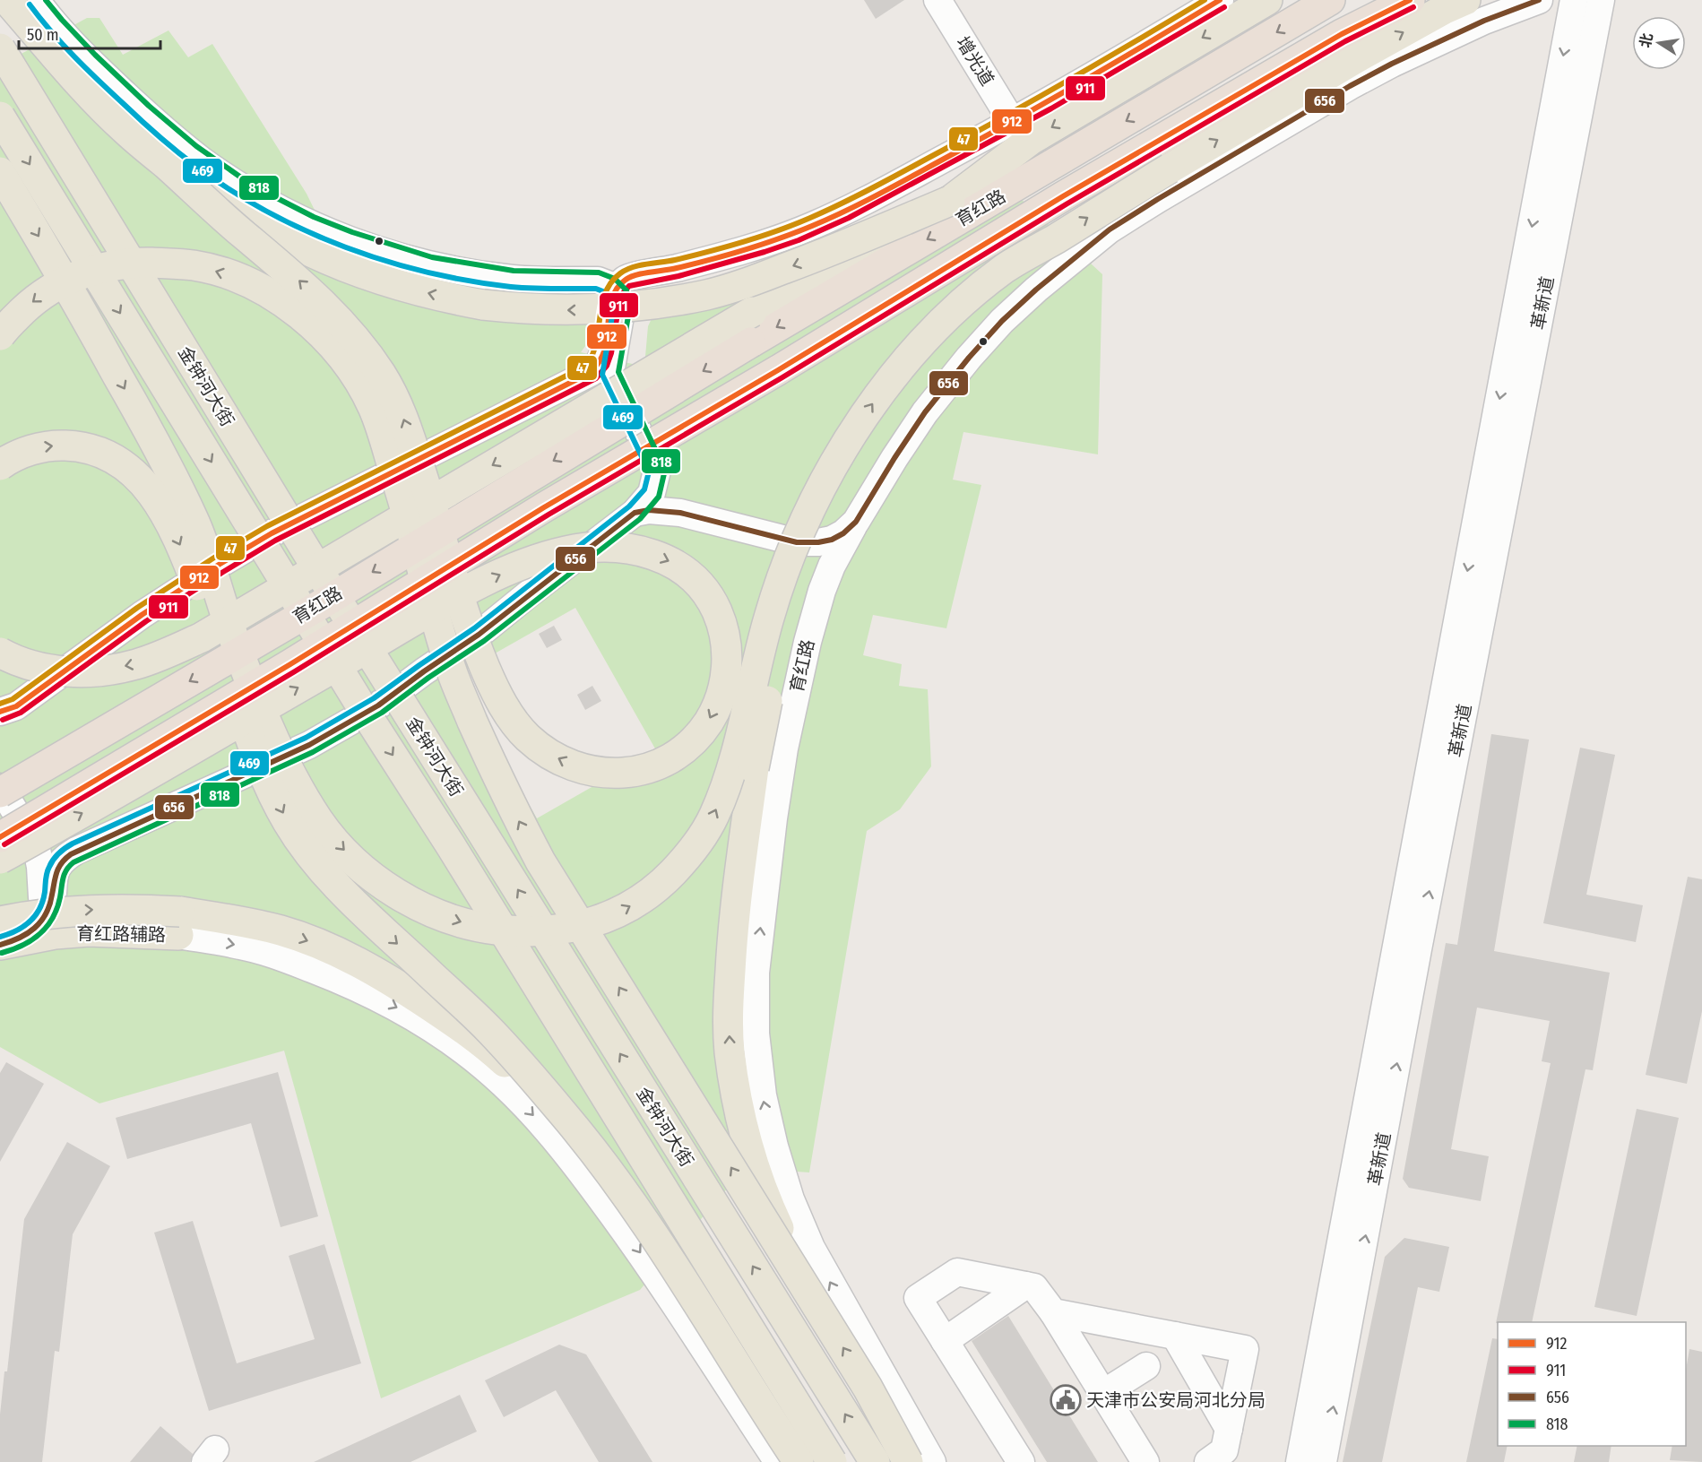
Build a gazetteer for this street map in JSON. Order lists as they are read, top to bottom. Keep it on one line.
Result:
{"streets":{"highway":["育红路"],"main road":["金钟河大街","育红路辅路"],"street":["增光道","革新道"]},"places":{"public building":["天津市公安局河北分局"]},"lines":["transit line 912","transit line 656","transit line 818","transit line 47","transit line 469","transit line 911"],"legend":["912","911","656","818"],"scale_bar":"50 m","north":"left"}
